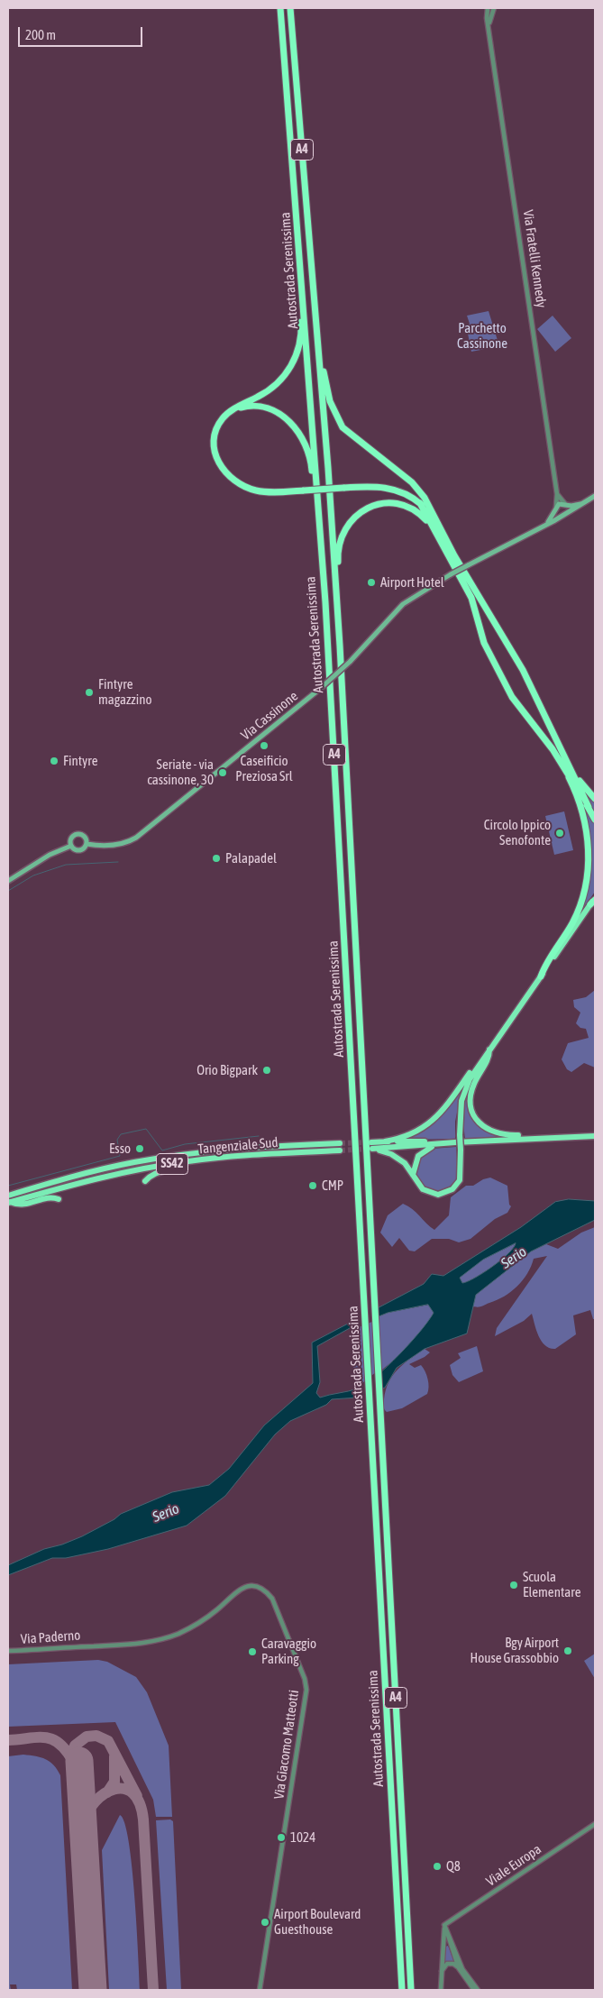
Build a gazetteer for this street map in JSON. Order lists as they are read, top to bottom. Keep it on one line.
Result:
{"streets":{"highway":["A4","Autostrada Serenissima","Tangenziale Sud","SS42"],"main road":["Via Cassinone"],"street":["Via Fratelli Kennedy","Via Paderno","Via Giacomo Matteotti","Viale Europa"]},"crossings":[["Via Fratelli Kennedy","Via Cassinone"],["Via Paderno","Via Giacomo Matteotti"]],"water":["Serio"],"parks":["Parchetto Cassinone"],"places":["Airport Hotel","Fintyre magazzino","Caseificio Preziosa Srl","Fintyre","Seriate - via cassinone, 30","Circolo Ippico Senofonte","Palapadel","Orio Bigpark","Esso","CMP","Scuola Elementare","Bgy Airport House Grassobbio","Caravaggio Parking","1024","Q8","Airport Boulevard Guesthouse"],"scale_bar":"200 m"}
